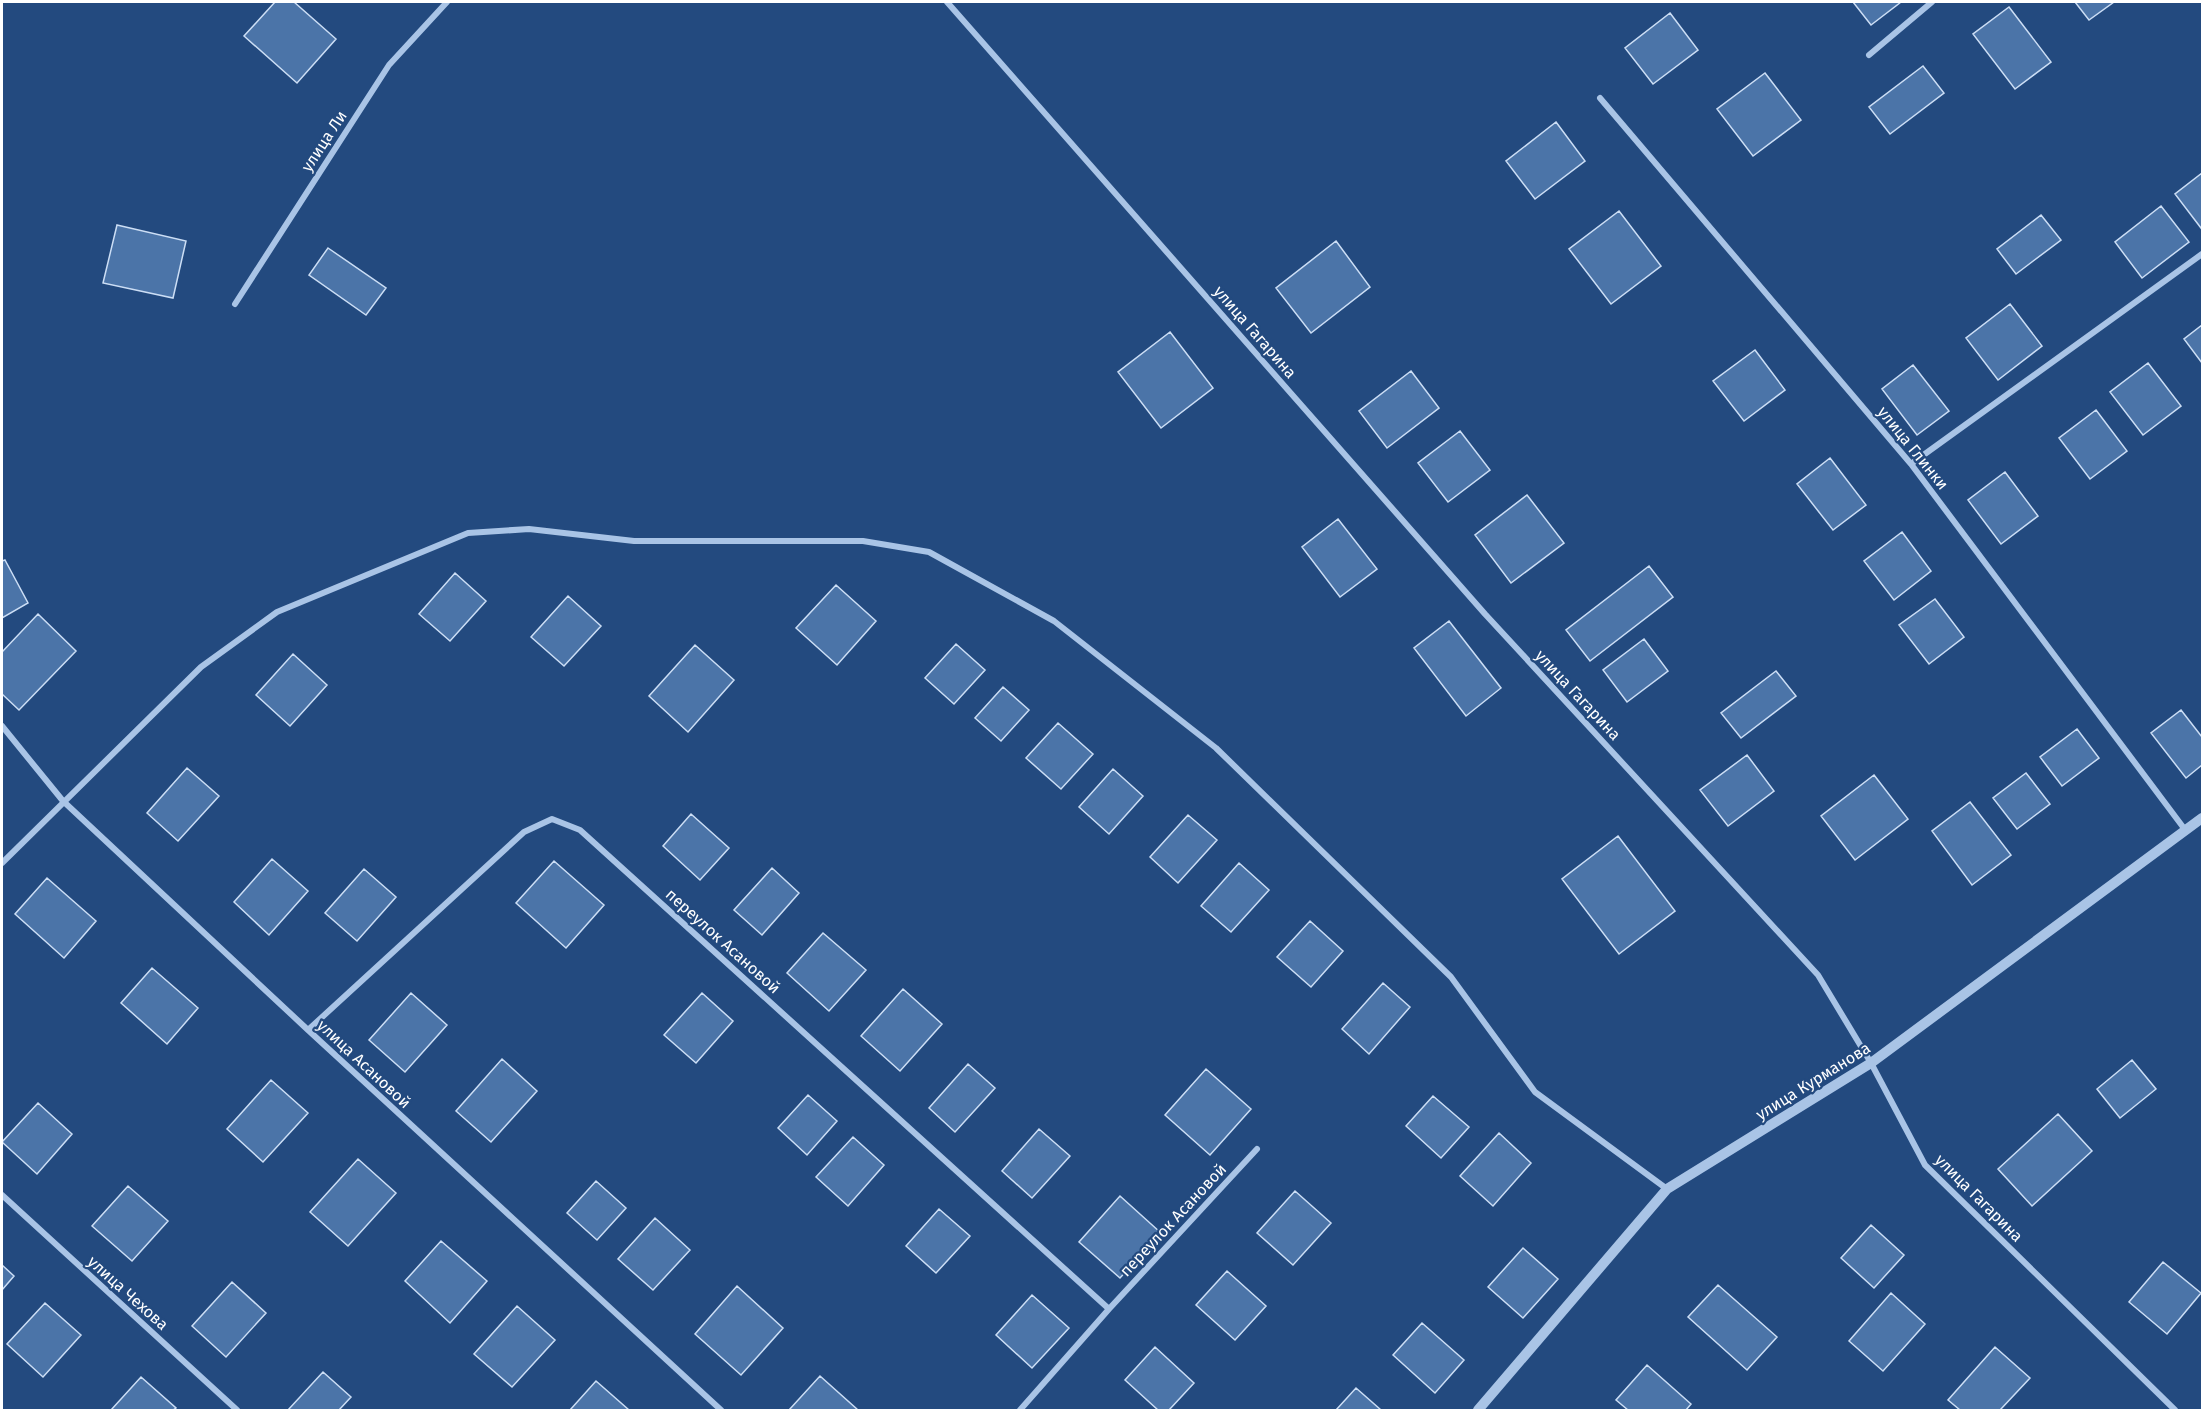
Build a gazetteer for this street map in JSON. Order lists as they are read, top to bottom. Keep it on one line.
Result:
{"streets":{"street":["улица Ли","улица Гагарина","улица Глинки","переулок Асановой","улица Асановой","улица Курманова","улица Чехова"]},"crossings":[["улица Гагарина","улица Курманова"],["улица Глинки","улица Курманова"],["переулок Асановой","улица Асановой"]]}
